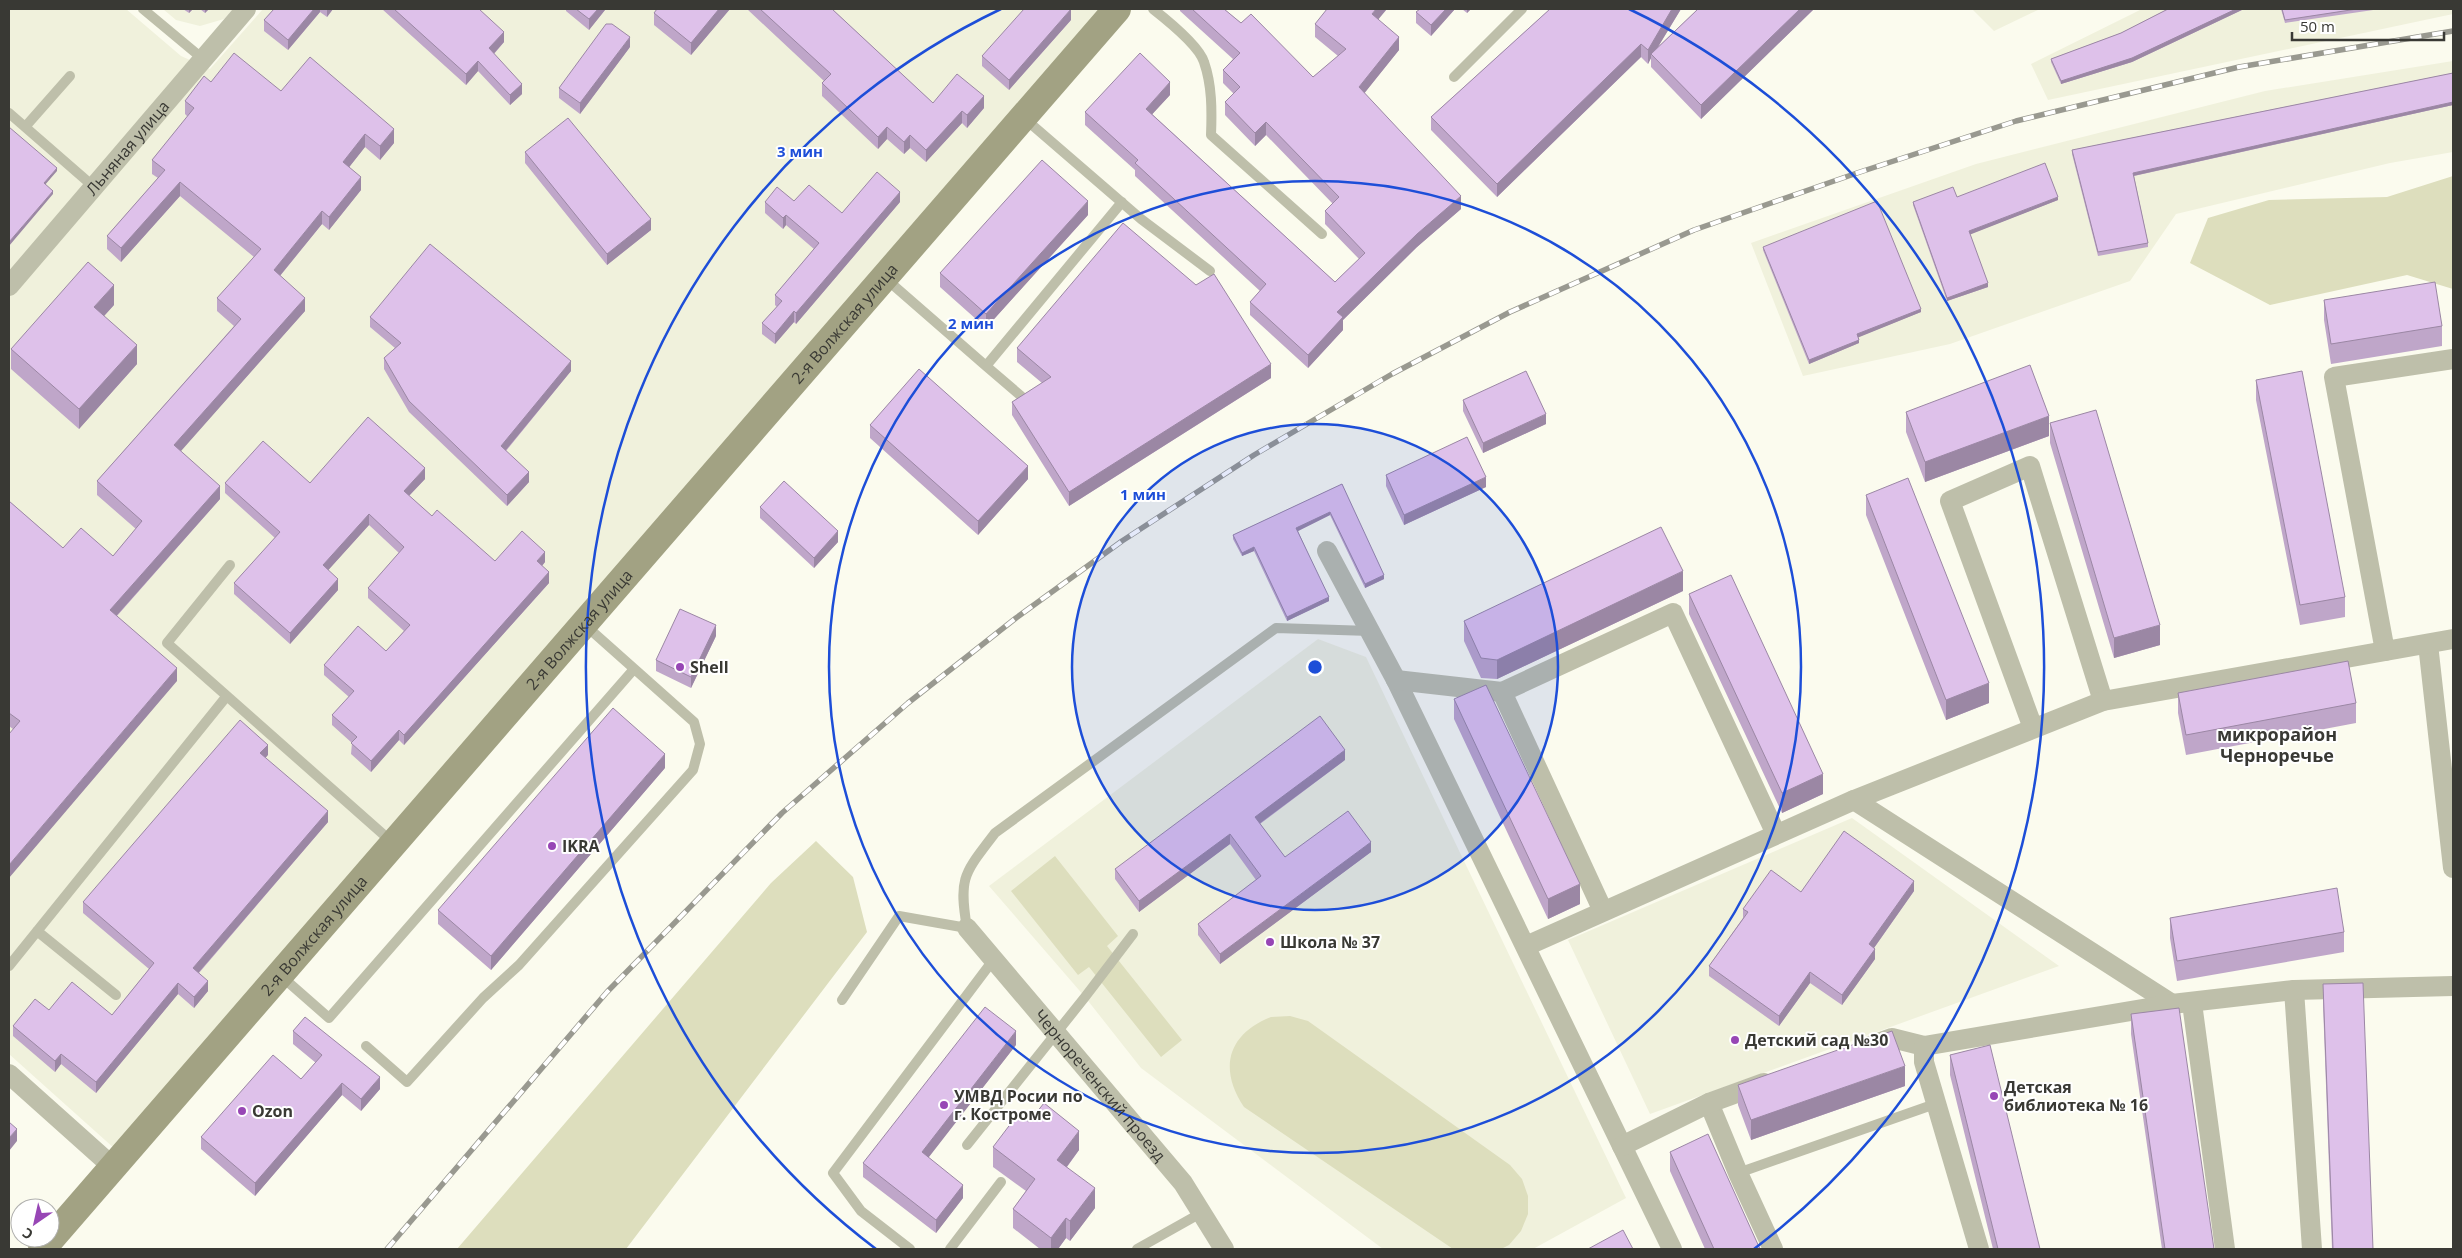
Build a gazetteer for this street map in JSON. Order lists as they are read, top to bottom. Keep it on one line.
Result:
{"streets":{"street":["Льняная улица","2-я Волжская улица","Чернореченский проезд"]},"districts":["микрорайон Черноречье"],"places":["Shell","IKRA","Школа № 37","Детский сад №30","Детская библиотека № 16","УМВД Росии по г. Костроме","Ozon"],"scale_bar":"50 m","north":"bottom left","rings":["3 мин","2 мин","1 мин"]}
